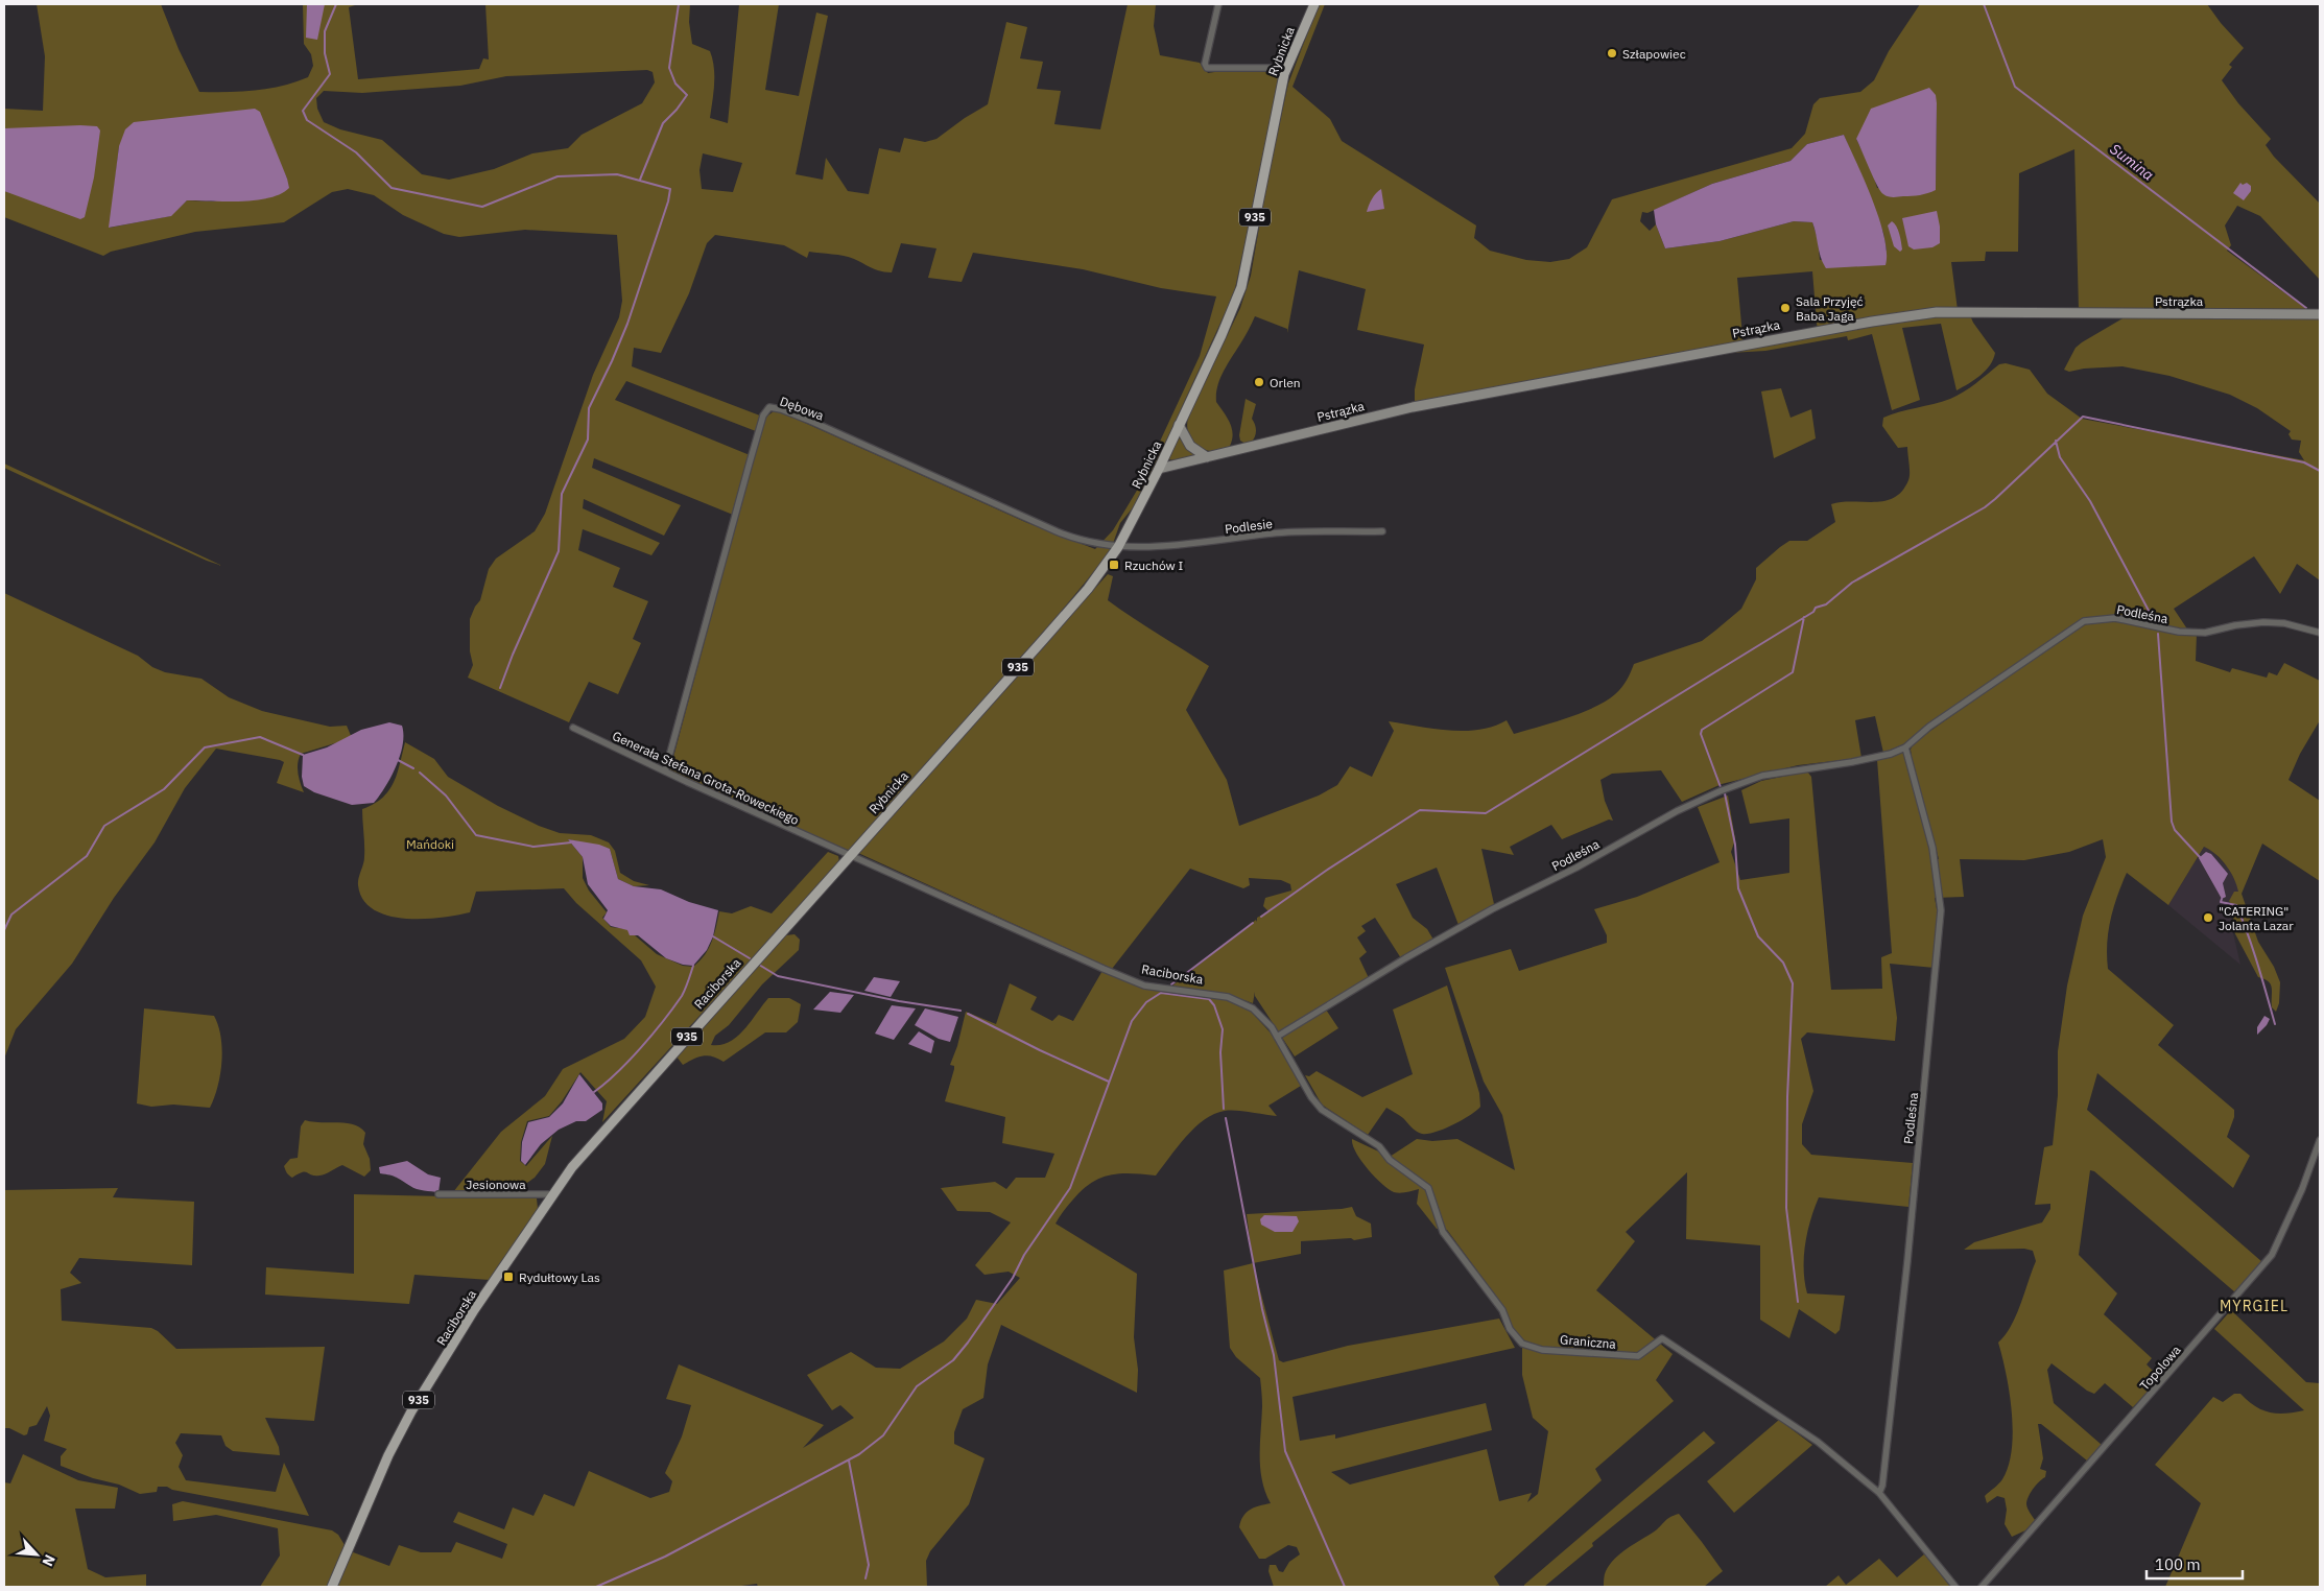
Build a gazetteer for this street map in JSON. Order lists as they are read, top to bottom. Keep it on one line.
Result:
{"streets":{"main road":["Rybnicka","935","Pstrązka","Raciborska"],"street":["Dębowa","Podlesie","Podleśna","Generała Stefana Grota-Roweckiego","Jesionowa","Graniczna","Topolowa"]},"crossings":[["Rybnicka","Pstrązka"],["Rybnicka","Dębowa"],["Rybnicka","Podlesie"],["Rybnicka","Generała Stefana Grota-Roweckiego"],["Rybnicka","Raciborska"],["Dębowa","Podlesie"],["Dębowa","Generała Stefana Grota-Roweckiego"],["Podleśna","Raciborska"],["Podleśna","Graniczna"],["Generała Stefana Grota-Roweckiego","Raciborska"],["Raciborska","Jesionowa"],["Raciborska","Graniczna"]],"districts":["MYRGIEL"],"water":["Sumina"],"parks":["Mańdoki"],"places":{"other":["Szłapowiec","Sala Przyjęć Baba Jaga","Orlen","\"CATERING\" Jolanta Lazar"],"transit":["Rzuchów I","Rydułtowy Las"]},"scale_bar":"100 m","north":"bottom right"}
